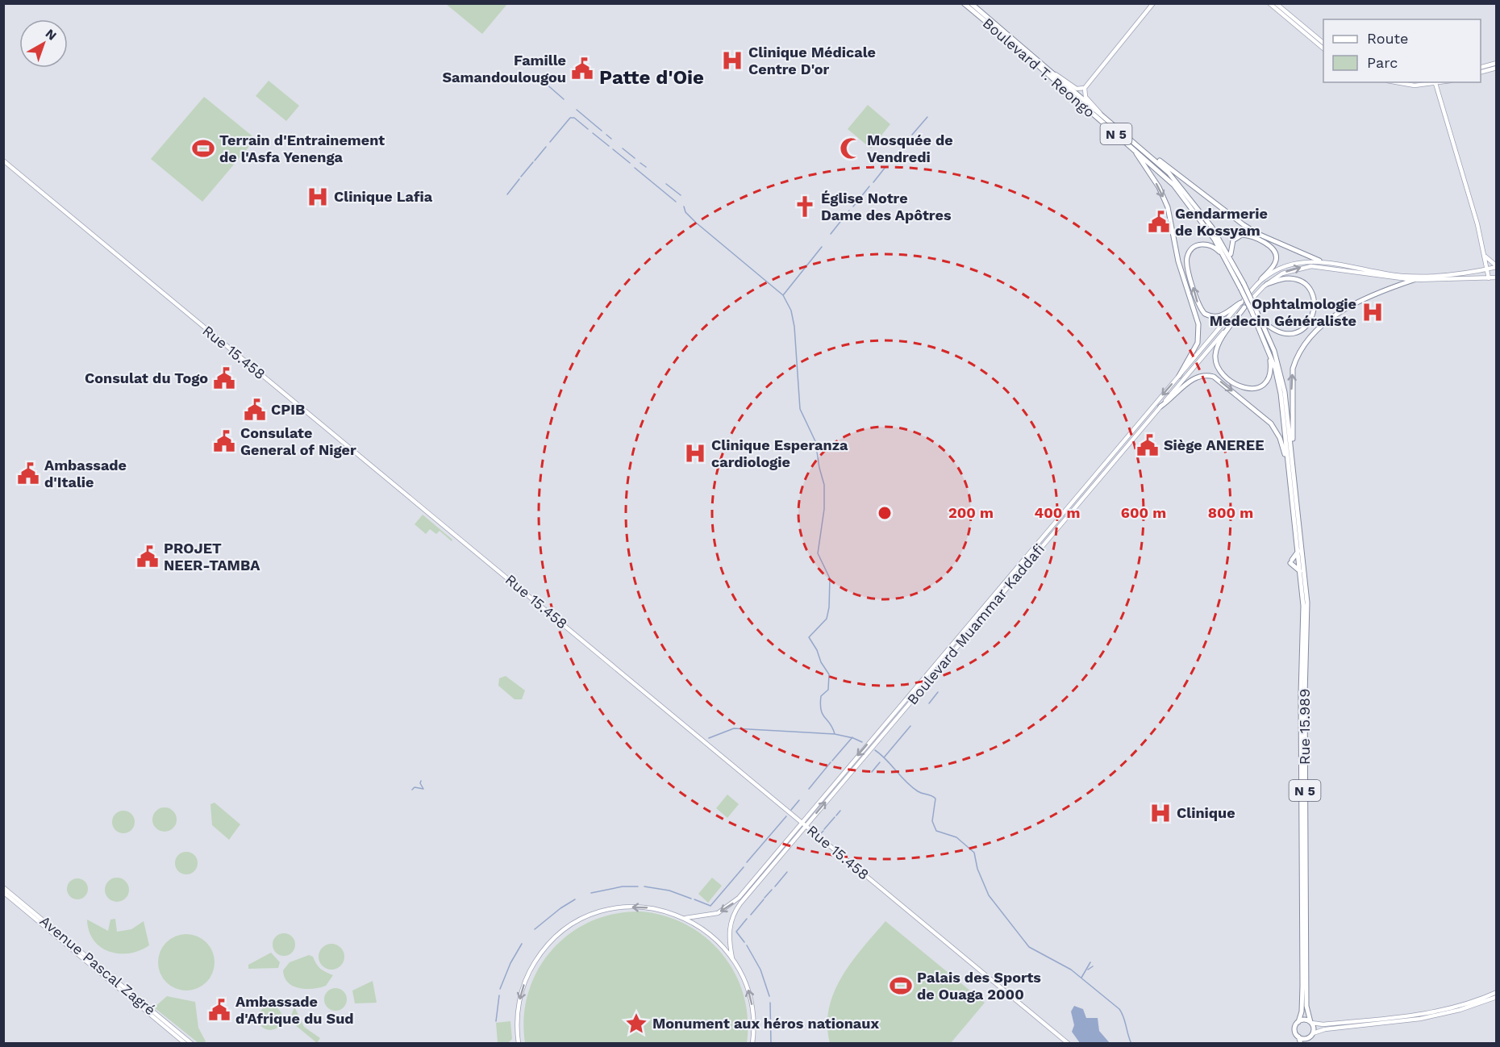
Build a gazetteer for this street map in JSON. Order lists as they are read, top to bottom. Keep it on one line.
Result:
{"streets":{"highway":["Boulevard T. Reongo","N 5","Rue 15.989"],"main road":["Rue 15.458","Boulevard Muammar Kaddafi","Avenue Pascal Zagré"]},"crossings":[["Boulevard T. Reongo","N 5"],["N 5","Rue 15.989"],["Rue 15.458","Boulevard Muammar Kaddafi"]],"districts":["Patte d'Oie"],"places":{"hospital":["Clinique Médicale Centre D'or","Clinique Lafia","Ophtalmologie Medecin Généraliste","Clinique Esperanza cardiologie","Clinique"],"public building":["Famille Samandoulougou","Gendarmerie de Kossyam","Consulat du Togo","CPIB","Consulate General of Niger","Siège ANEREE","Ambassade d'Italie","PROJET NEER-TAMBA","Ambassade d'Afrique du Sud"],"sports":["Terrain d'Entrainement de l'Asfa Yenenga","Palais des Sports de Ouaga 2000"],"mosque":["Mosquée de Vendredi"],"church":["Église Notre Dame des Apôtres"],"place":["Monument aux héros nationaux"]},"legend":["Route","Parc"],"north":"top right","rings":["200 m","400 m","600 m","800 m"]}
